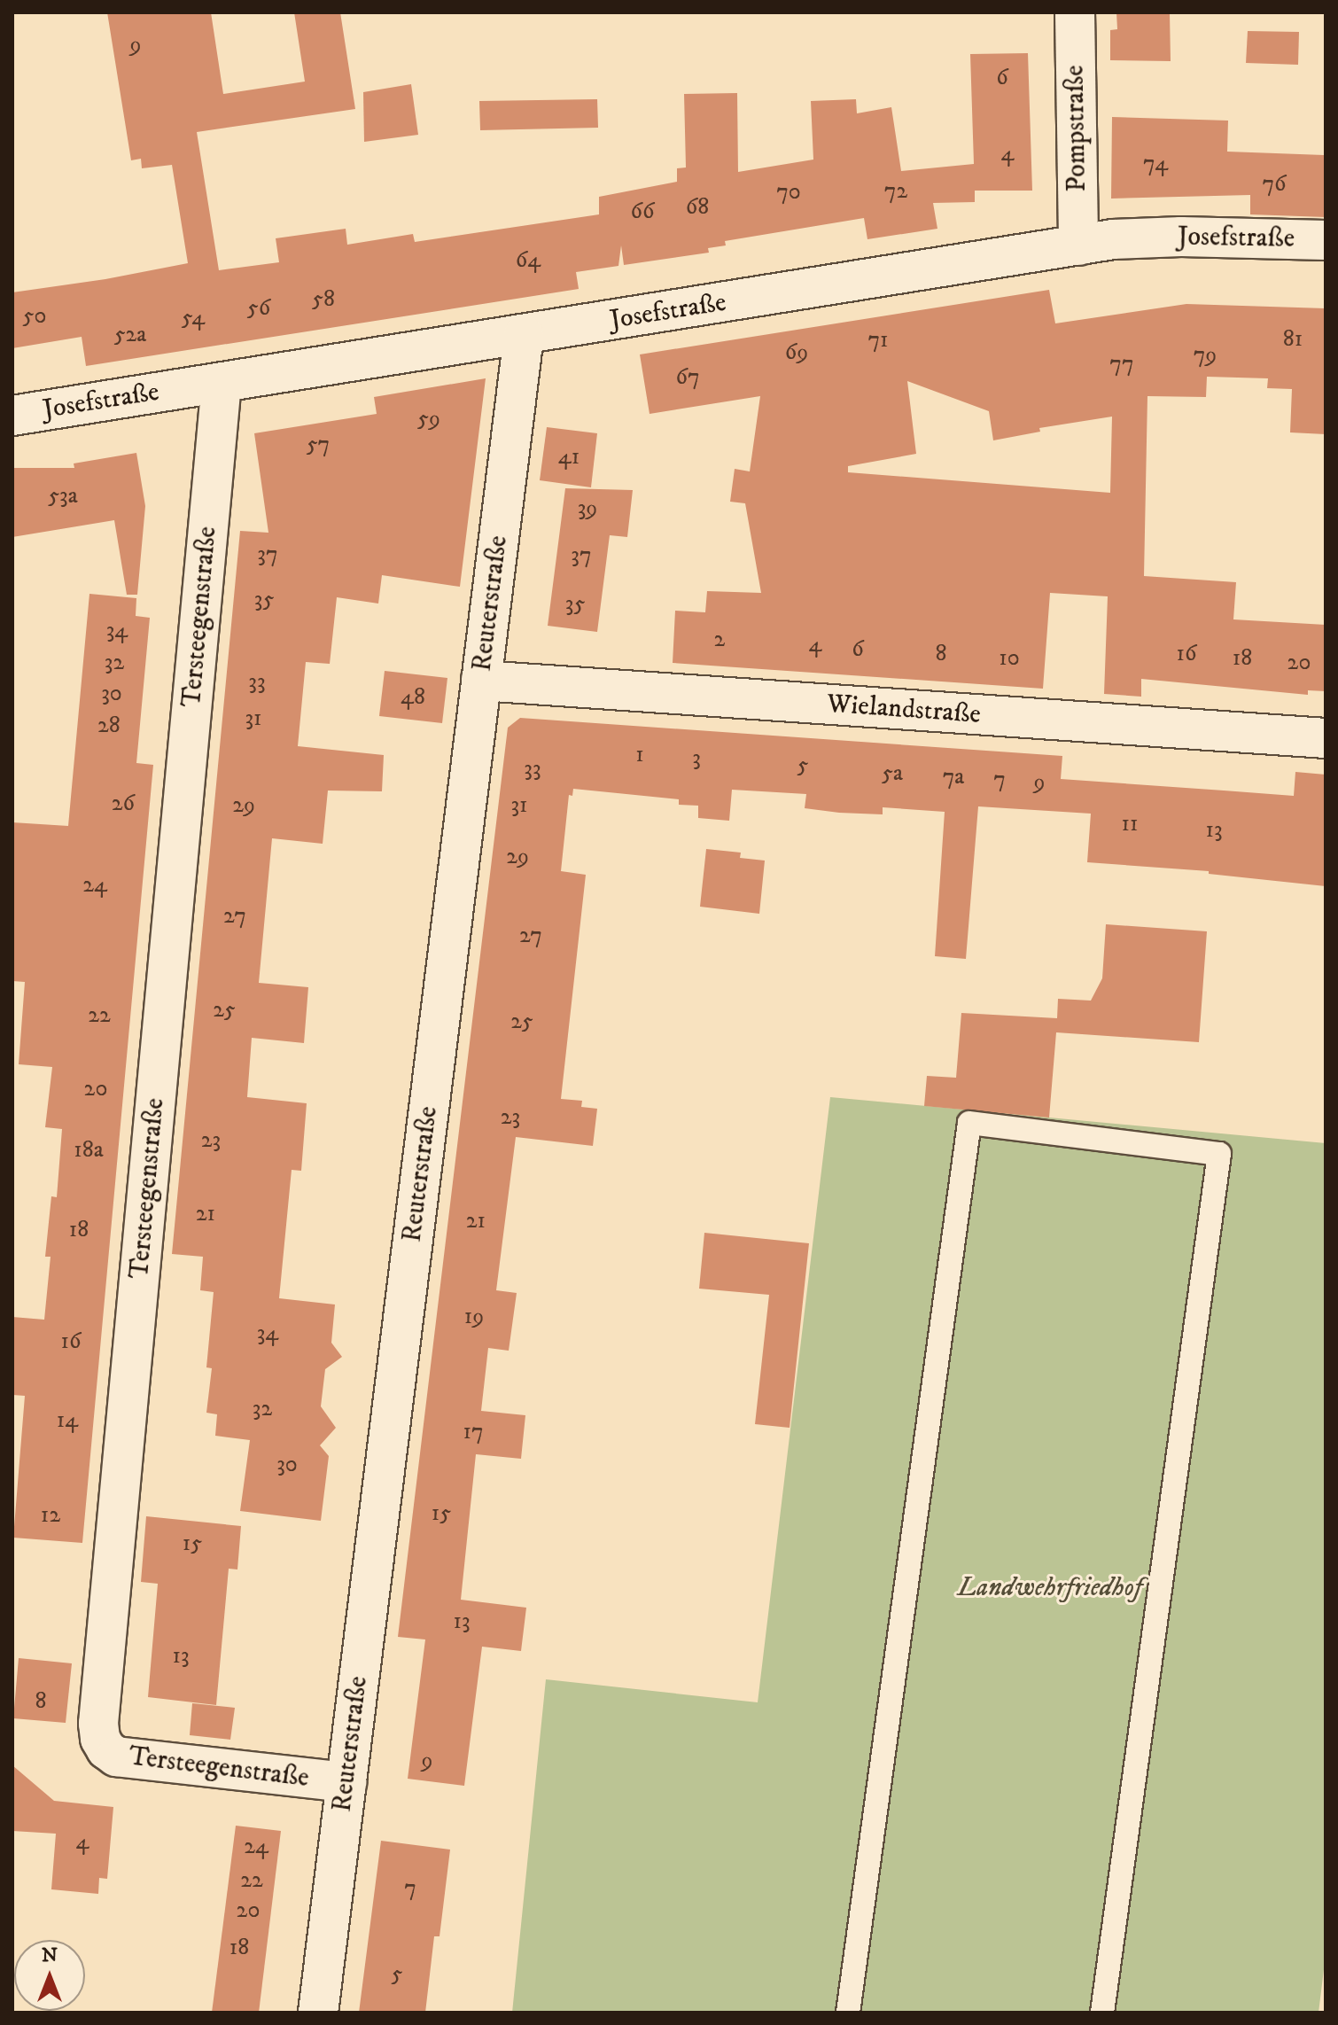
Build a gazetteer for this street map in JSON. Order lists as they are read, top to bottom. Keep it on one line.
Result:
{"streets":{"street":["Pompstraße","Josefstraße","Reuterstraße","Tersteegenstraße","Wielandstraße"]},"crossings":[["Pompstraße","Josefstraße"],["Josefstraße","Reuterstraße"],["Josefstraße","Tersteegenstraße"],["Reuterstraße","Tersteegenstraße"],["Reuterstraße","Wielandstraße"]],"parks":["Landwehrfriedhof"],"house_numbers":["9","6","4","74","76","72","70","68","66","64","58","56","50","54","52a","81","71","69","79","77","67","59","57","41","53a","39","37","37","35","35","34","2","4","6","8","16","10","18","32","20","33","30","48","31","28","1","3","5","33","5a","7a","7","9","26","29","31","11","13","29","24","27","27","25","22","25","20","23","23","18a","21","21","18","19","34","16","32","14","17","30","15","12","15","13","13","8","9","4","24","22","7","20","18","5"],"north":"top"}
